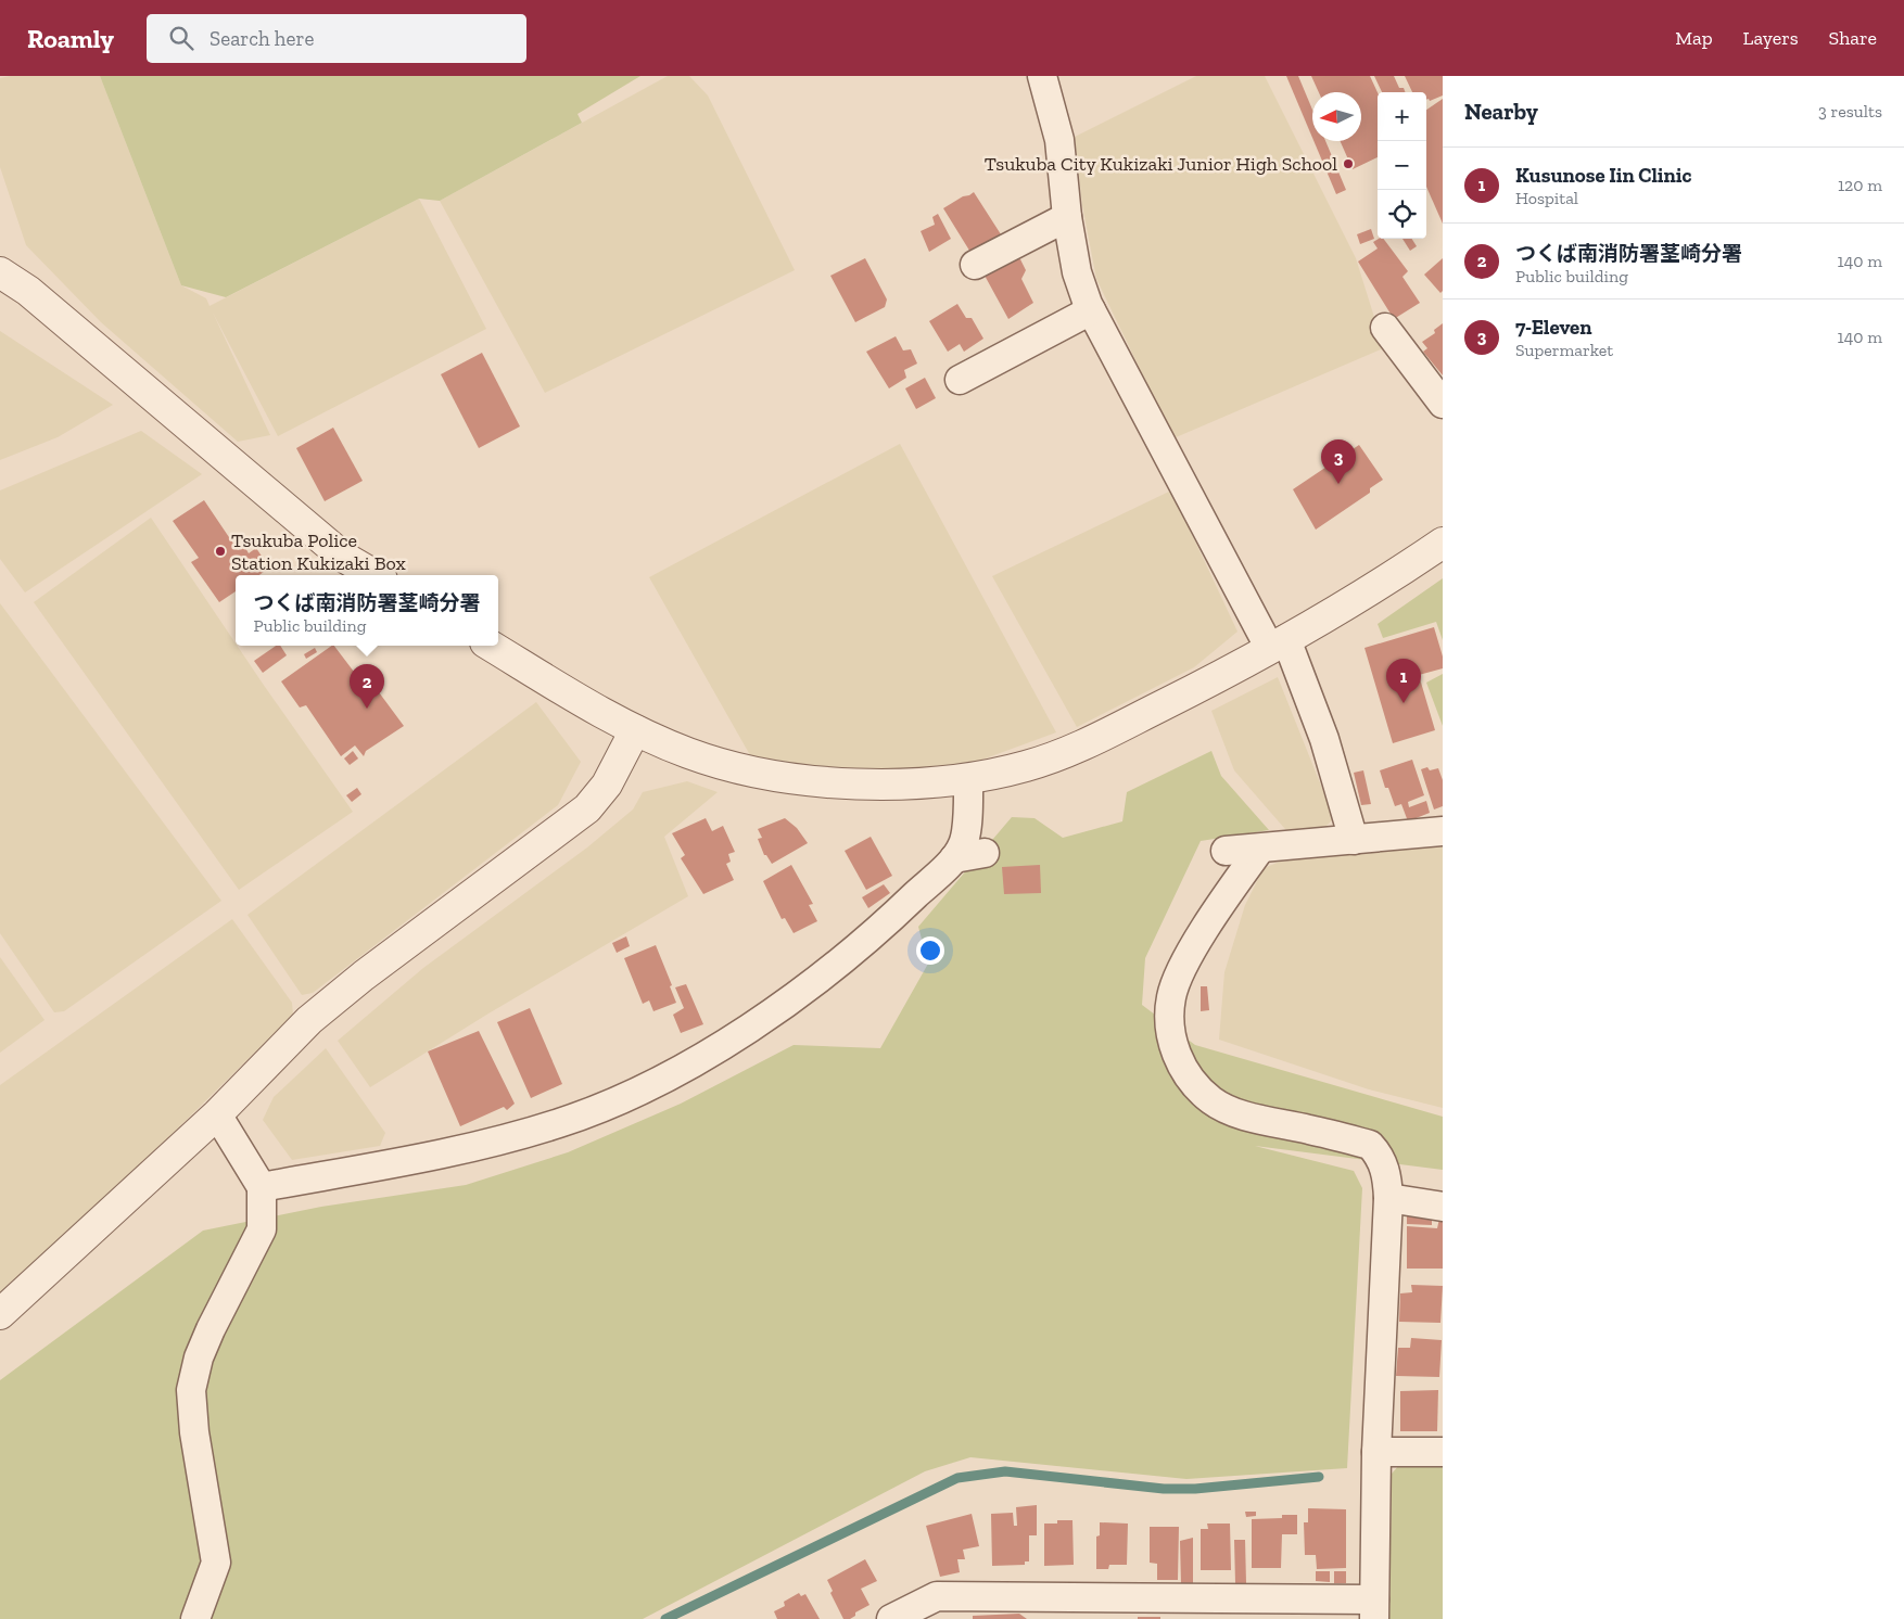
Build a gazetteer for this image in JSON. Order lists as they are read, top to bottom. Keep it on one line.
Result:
{"places":["Tsukuba City Kukizaki Junior High School","Tsukuba Police Station Kukizaki Box"],"north":"left","page":{"header":"Roamly","search":"Search here","nav":["Map","Layers","Share"],"heading":["Nearby","3 results"],"map_buttons":["+","−"],"list":[{"mark":"1","name":"Kusunose Iin Clinic","note":"Hospital","value":"120 m"},{"mark":"2","name":"つくば南消防署茎崎分署","note":"Public building","value":"140 m"},{"mark":"3","name":"7-Eleven","note":"Supermarket","value":"140 m"}],"pins":["3","1","2"],"popup":["つくば南消防署茎崎分署","Public building"]}}
